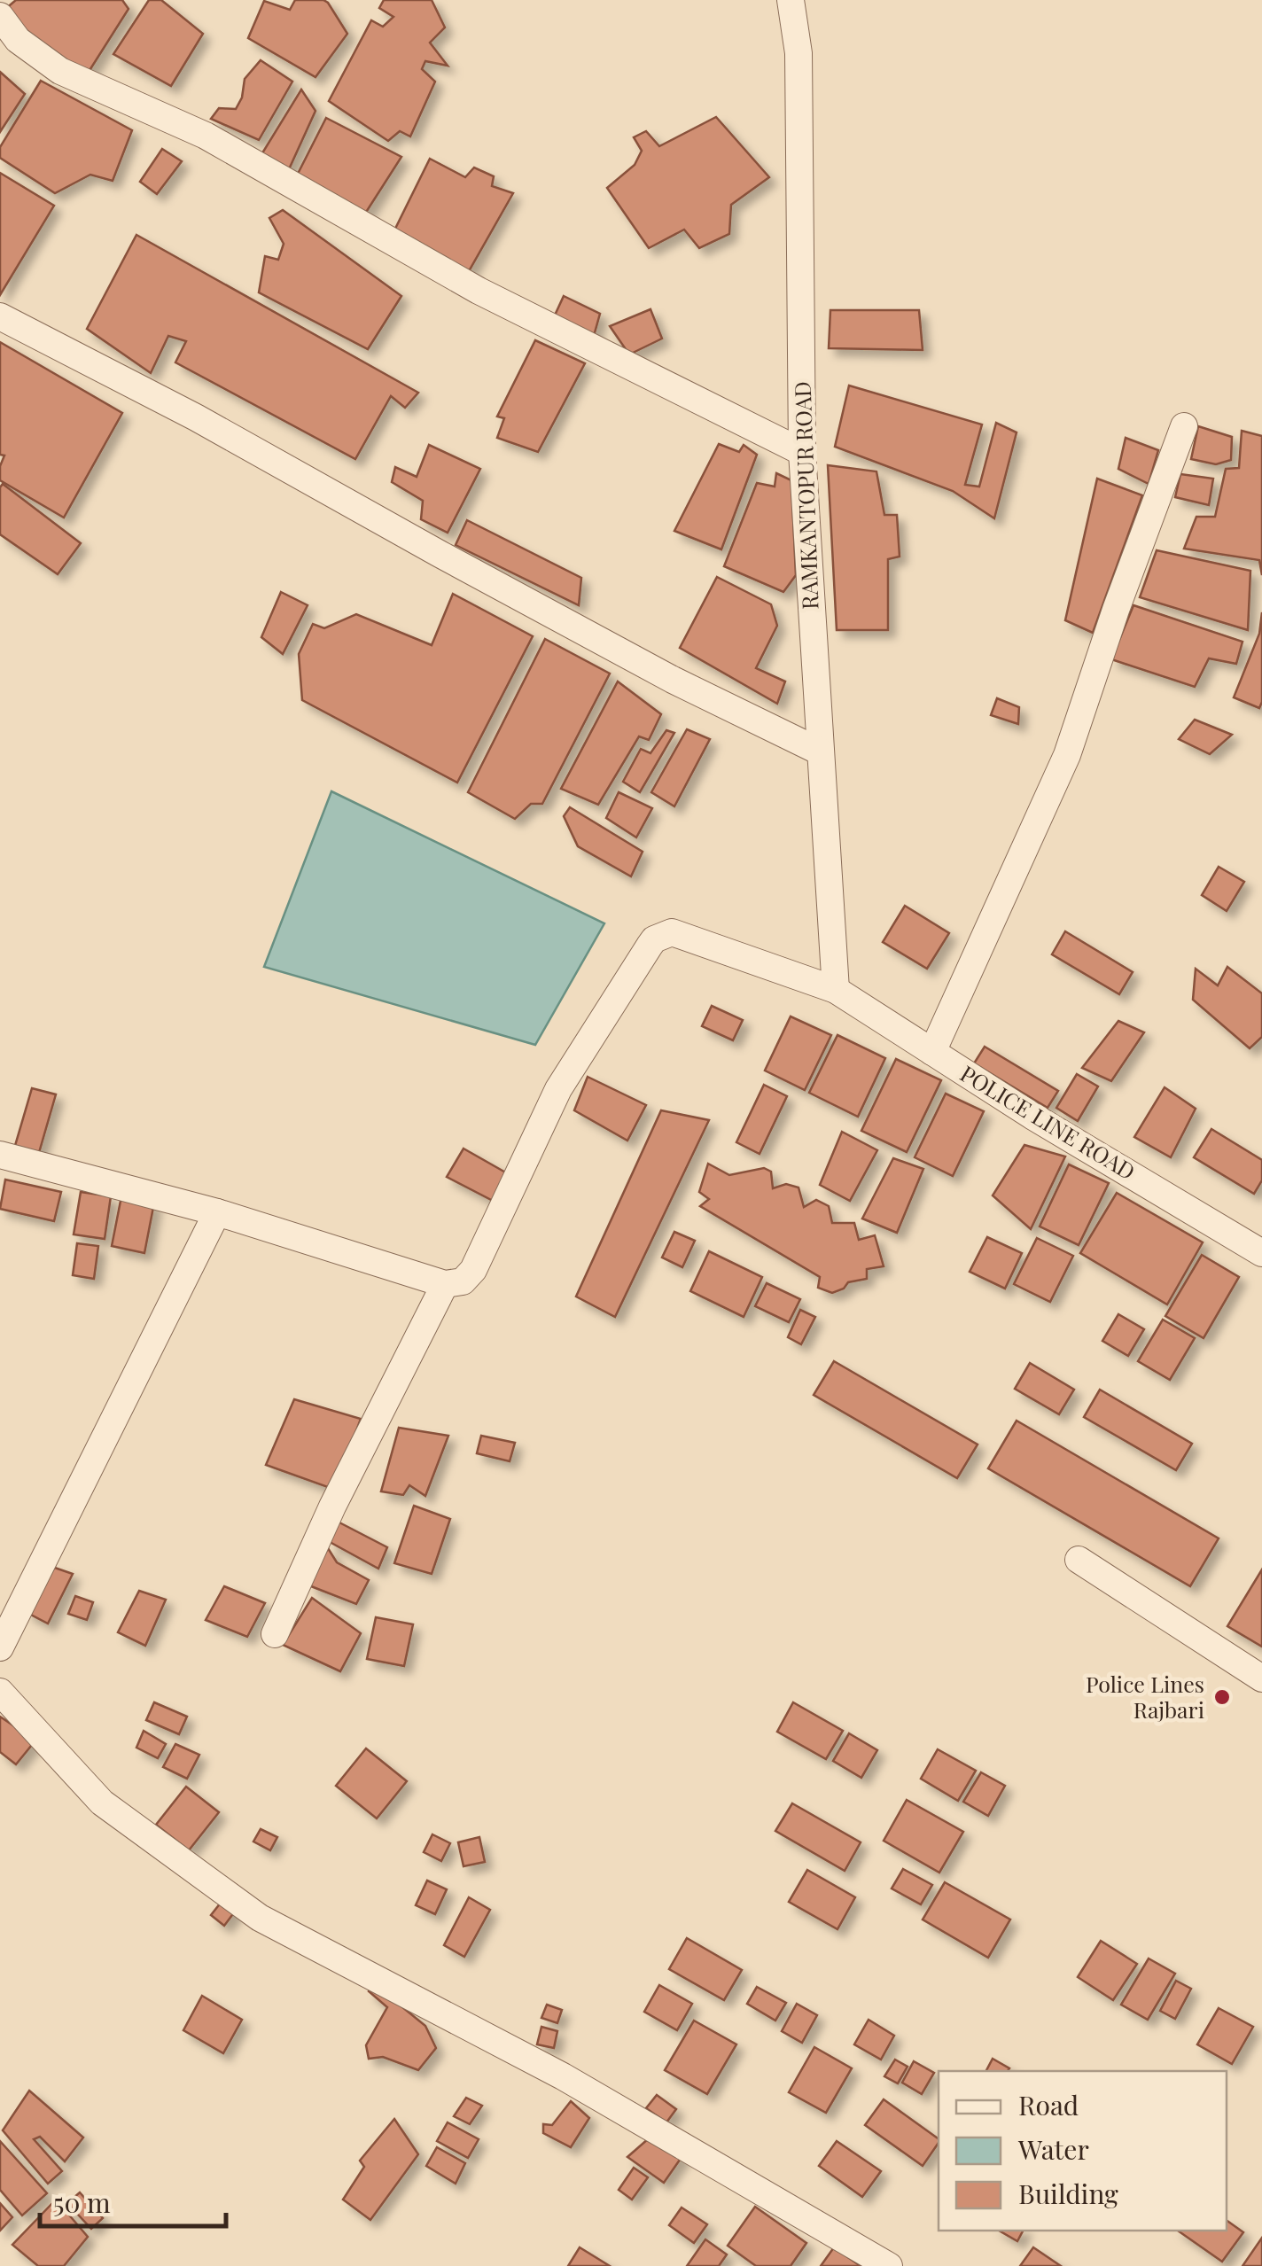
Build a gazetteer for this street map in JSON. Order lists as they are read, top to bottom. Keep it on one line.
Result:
{"streets":{"street":["RAMKANTOPUR ROAD","POLICE LINE ROAD"]},"crossings":[["RAMKANTOPUR ROAD","POLICE LINE ROAD"]],"places":["Police Lines Rajbari"],"legend":["Road","Water","Building"],"scale_bar":"50 m"}
